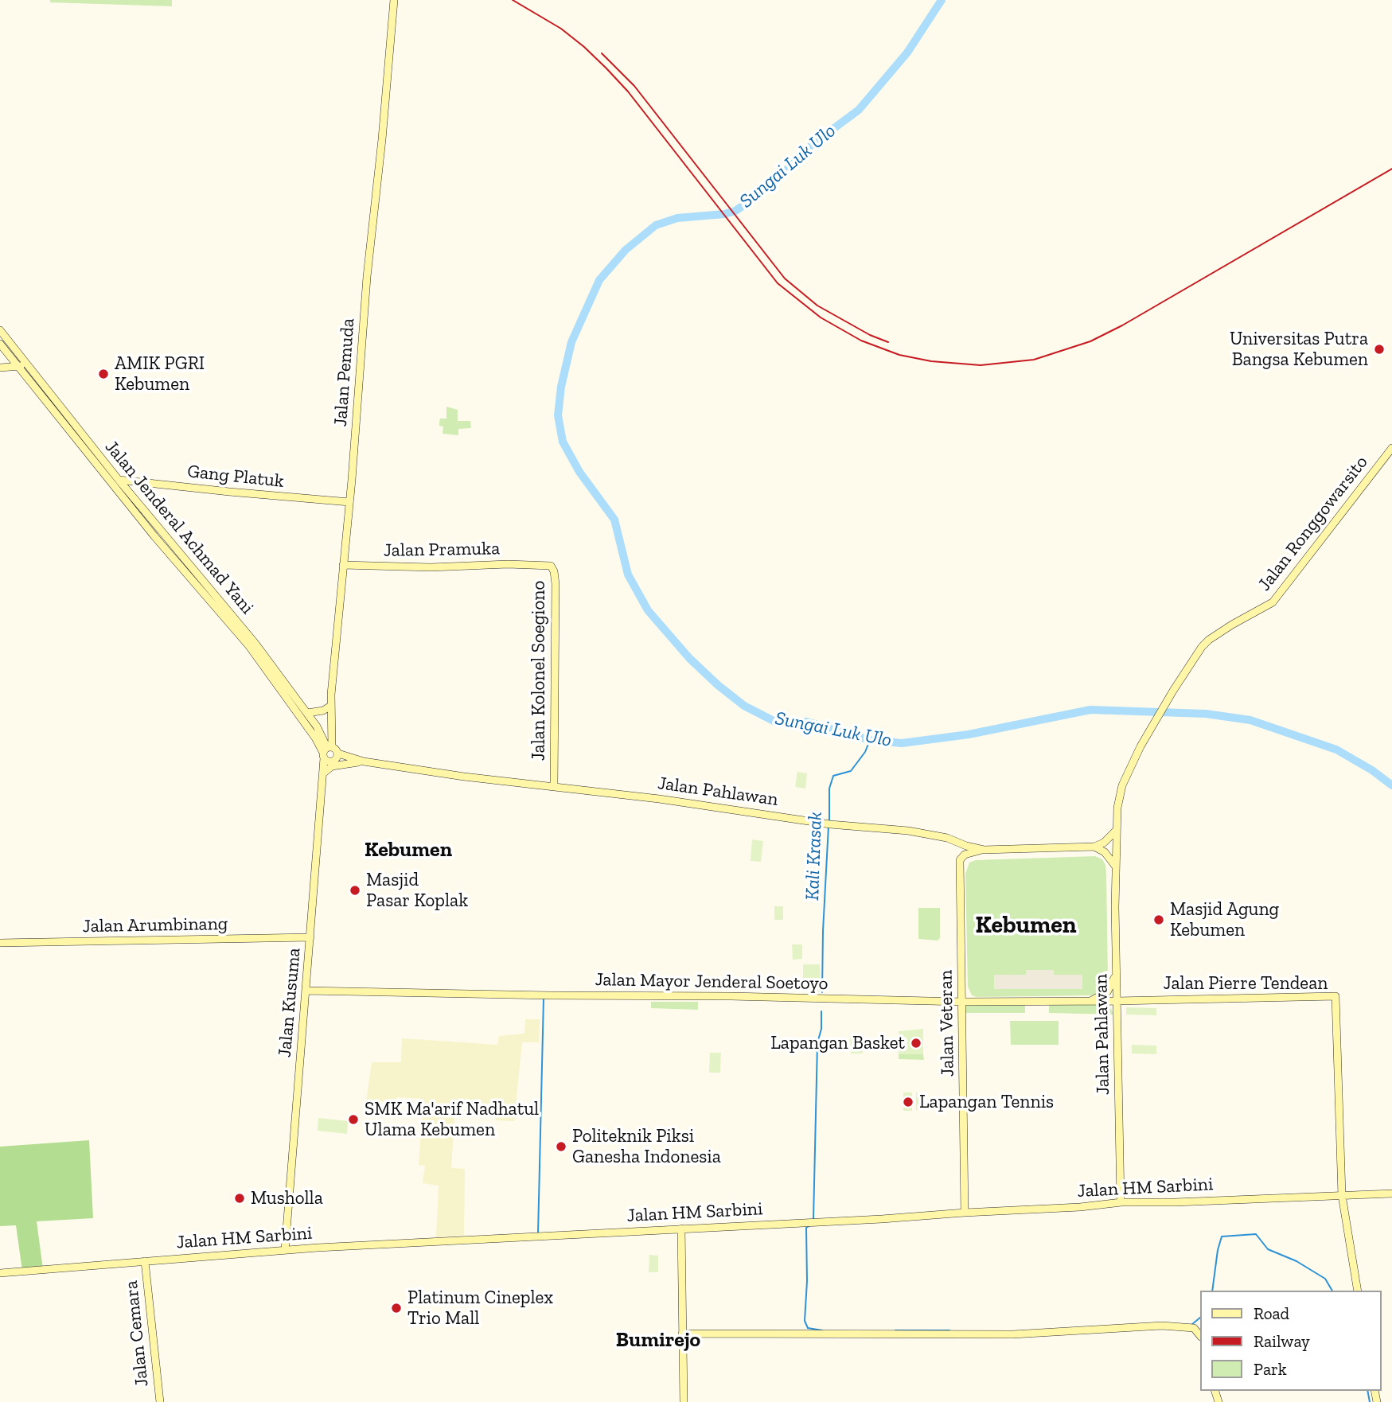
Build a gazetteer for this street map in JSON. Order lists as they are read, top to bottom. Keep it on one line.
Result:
{"streets":{"main road":["Jalan Pemuda","Gang Platuk","Jalan Ronggowarsito","Jalan Jenderal Achmad Yani","Jalan Pramuka","Jalan Kolonel Soegiono","Jalan Pahlawan","Jalan Arumbinang","Jalan Mayor Jenderal Soetoyo","Jalan Pierre Tendean","Jalan Kusuma","Jalan Veteran","Jalan HM Sarbini","Jalan Cemara"]},"crossings":[["Jalan Pemuda","Gang Platuk"],["Jalan Pemuda","Jalan Jenderal Achmad Yani"],["Jalan Pemuda","Jalan Pramuka"],["Jalan Pemuda","Jalan Kusuma"],["Gang Platuk","Jalan Jenderal Achmad Yani"],["Jalan Ronggowarsito","Jalan Pahlawan"],["Jalan Jenderal Achmad Yani","Jalan Kusuma"],["Jalan Pramuka","Jalan Kolonel Soegiono"],["Jalan Kolonel Soegiono","Jalan Pahlawan"],["Jalan Pahlawan","Jalan Mayor Jenderal Soetoyo"],["Jalan Pahlawan","Jalan Pierre Tendean"],["Jalan Pahlawan","Jalan Veteran"],["Jalan Pahlawan","Jalan HM Sarbini"],["Jalan Arumbinang","Jalan Kusuma"],["Jalan Mayor Jenderal Soetoyo","Jalan Pierre Tendean"],["Jalan Mayor Jenderal Soetoyo","Jalan Kusuma"],["Jalan Mayor Jenderal Soetoyo","Jalan Veteran"],["Jalan Pierre Tendean","Jalan HM Sarbini"],["Jalan Kusuma","Jalan HM Sarbini"],["Jalan Veteran","Jalan HM Sarbini"],["Jalan HM Sarbini","Jalan Cemara"]],"districts":["Kebumen","Kebumen","Bumirejo"],"water":["Sungai Luk Ulo","Kali Krasak"],"places":["Universitas Putra Bangsa Kebumen","AMIK PGRI Kebumen","Masjid Pasar Koplak","Masjid Agung Kebumen","Lapangan Basket","Lapangan Tennis","SMK Ma'arif Nadhatul Ulama Kebumen","Politeknik Piksi Ganesha Indonesia","Musholla","Platinum Cineplex Trio Mall"],"legend":["Road","Railway","Park"]}
